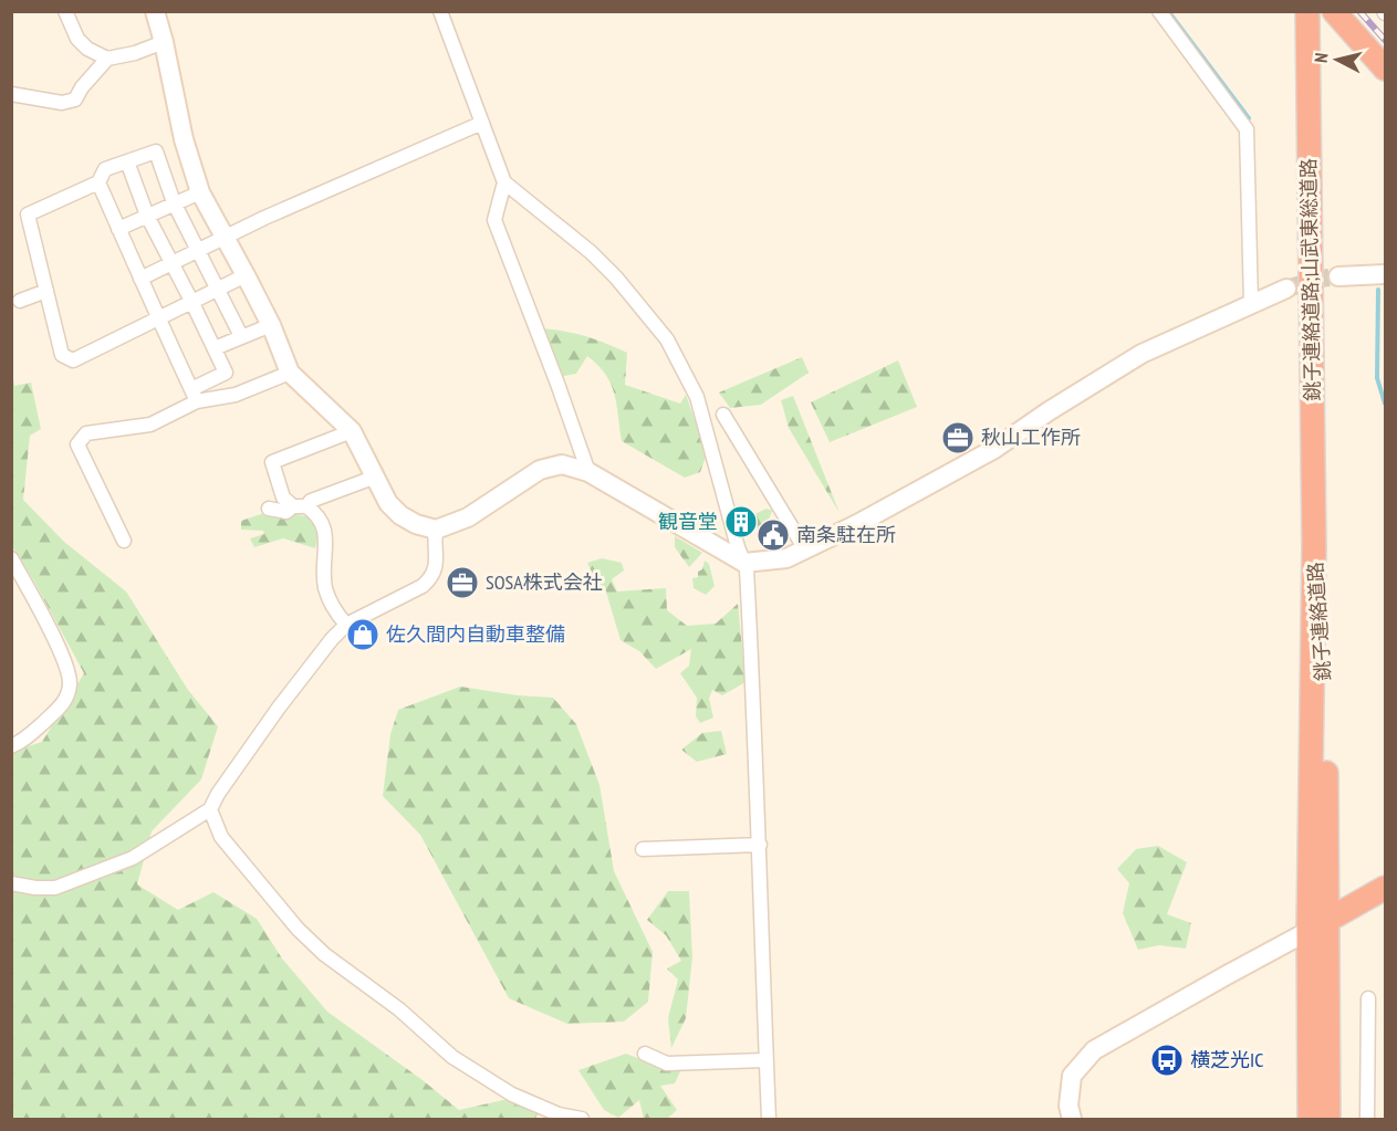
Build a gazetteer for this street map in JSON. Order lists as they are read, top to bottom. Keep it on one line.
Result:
{"streets":{"highway":["銚子連絡道路;山武東総道路","銚子連絡道路"]},"crossings":[["銚子連絡道路;山武東総道路","銚子連絡道路"]],"places":{"office":["秋山工作所","SOSA株式会社"],"building":["観音堂"],"public building":["南条駐在所"],"shop":["佐久間内自動車整備"],"bus stop":["横芝光IC"]},"north":"left"}
